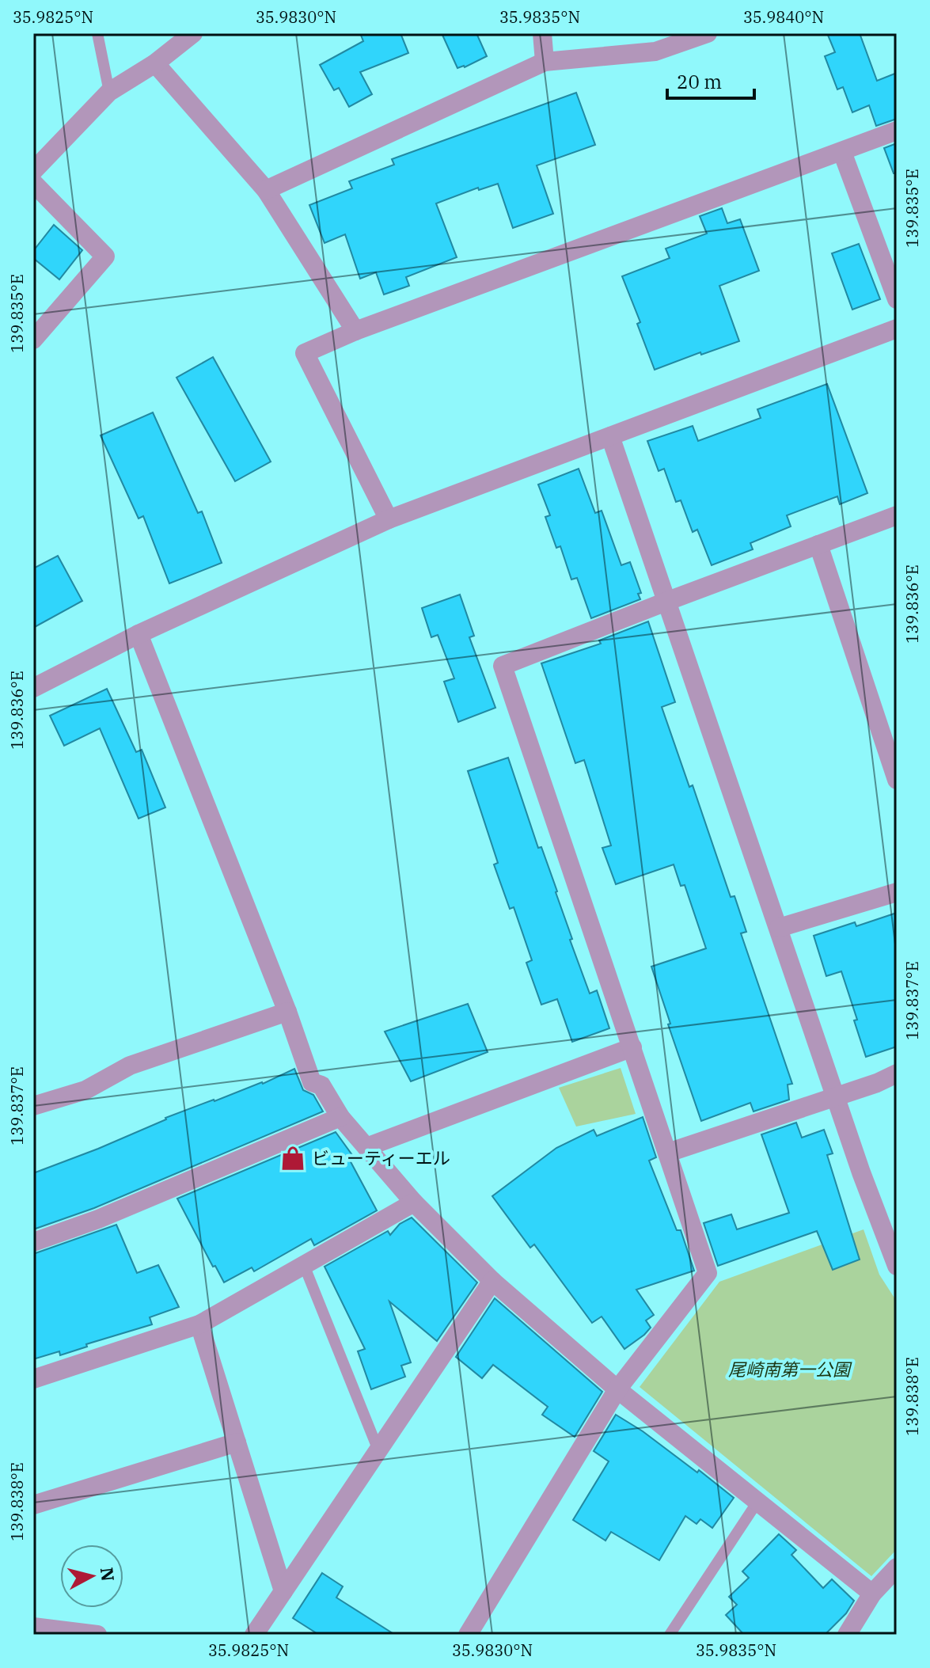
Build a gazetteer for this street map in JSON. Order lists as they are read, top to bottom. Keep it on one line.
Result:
{"parks":["尾崎南第一公園"],"places":{"shop":["ビューティーエル"]},"scale_bar":"20 m","north":"right","coordinates":["35.9825°N","35.9830°N","35.9835°N","35.9840°N","139.835°E","139.836°E","139.837°E","139.838°E"]}
